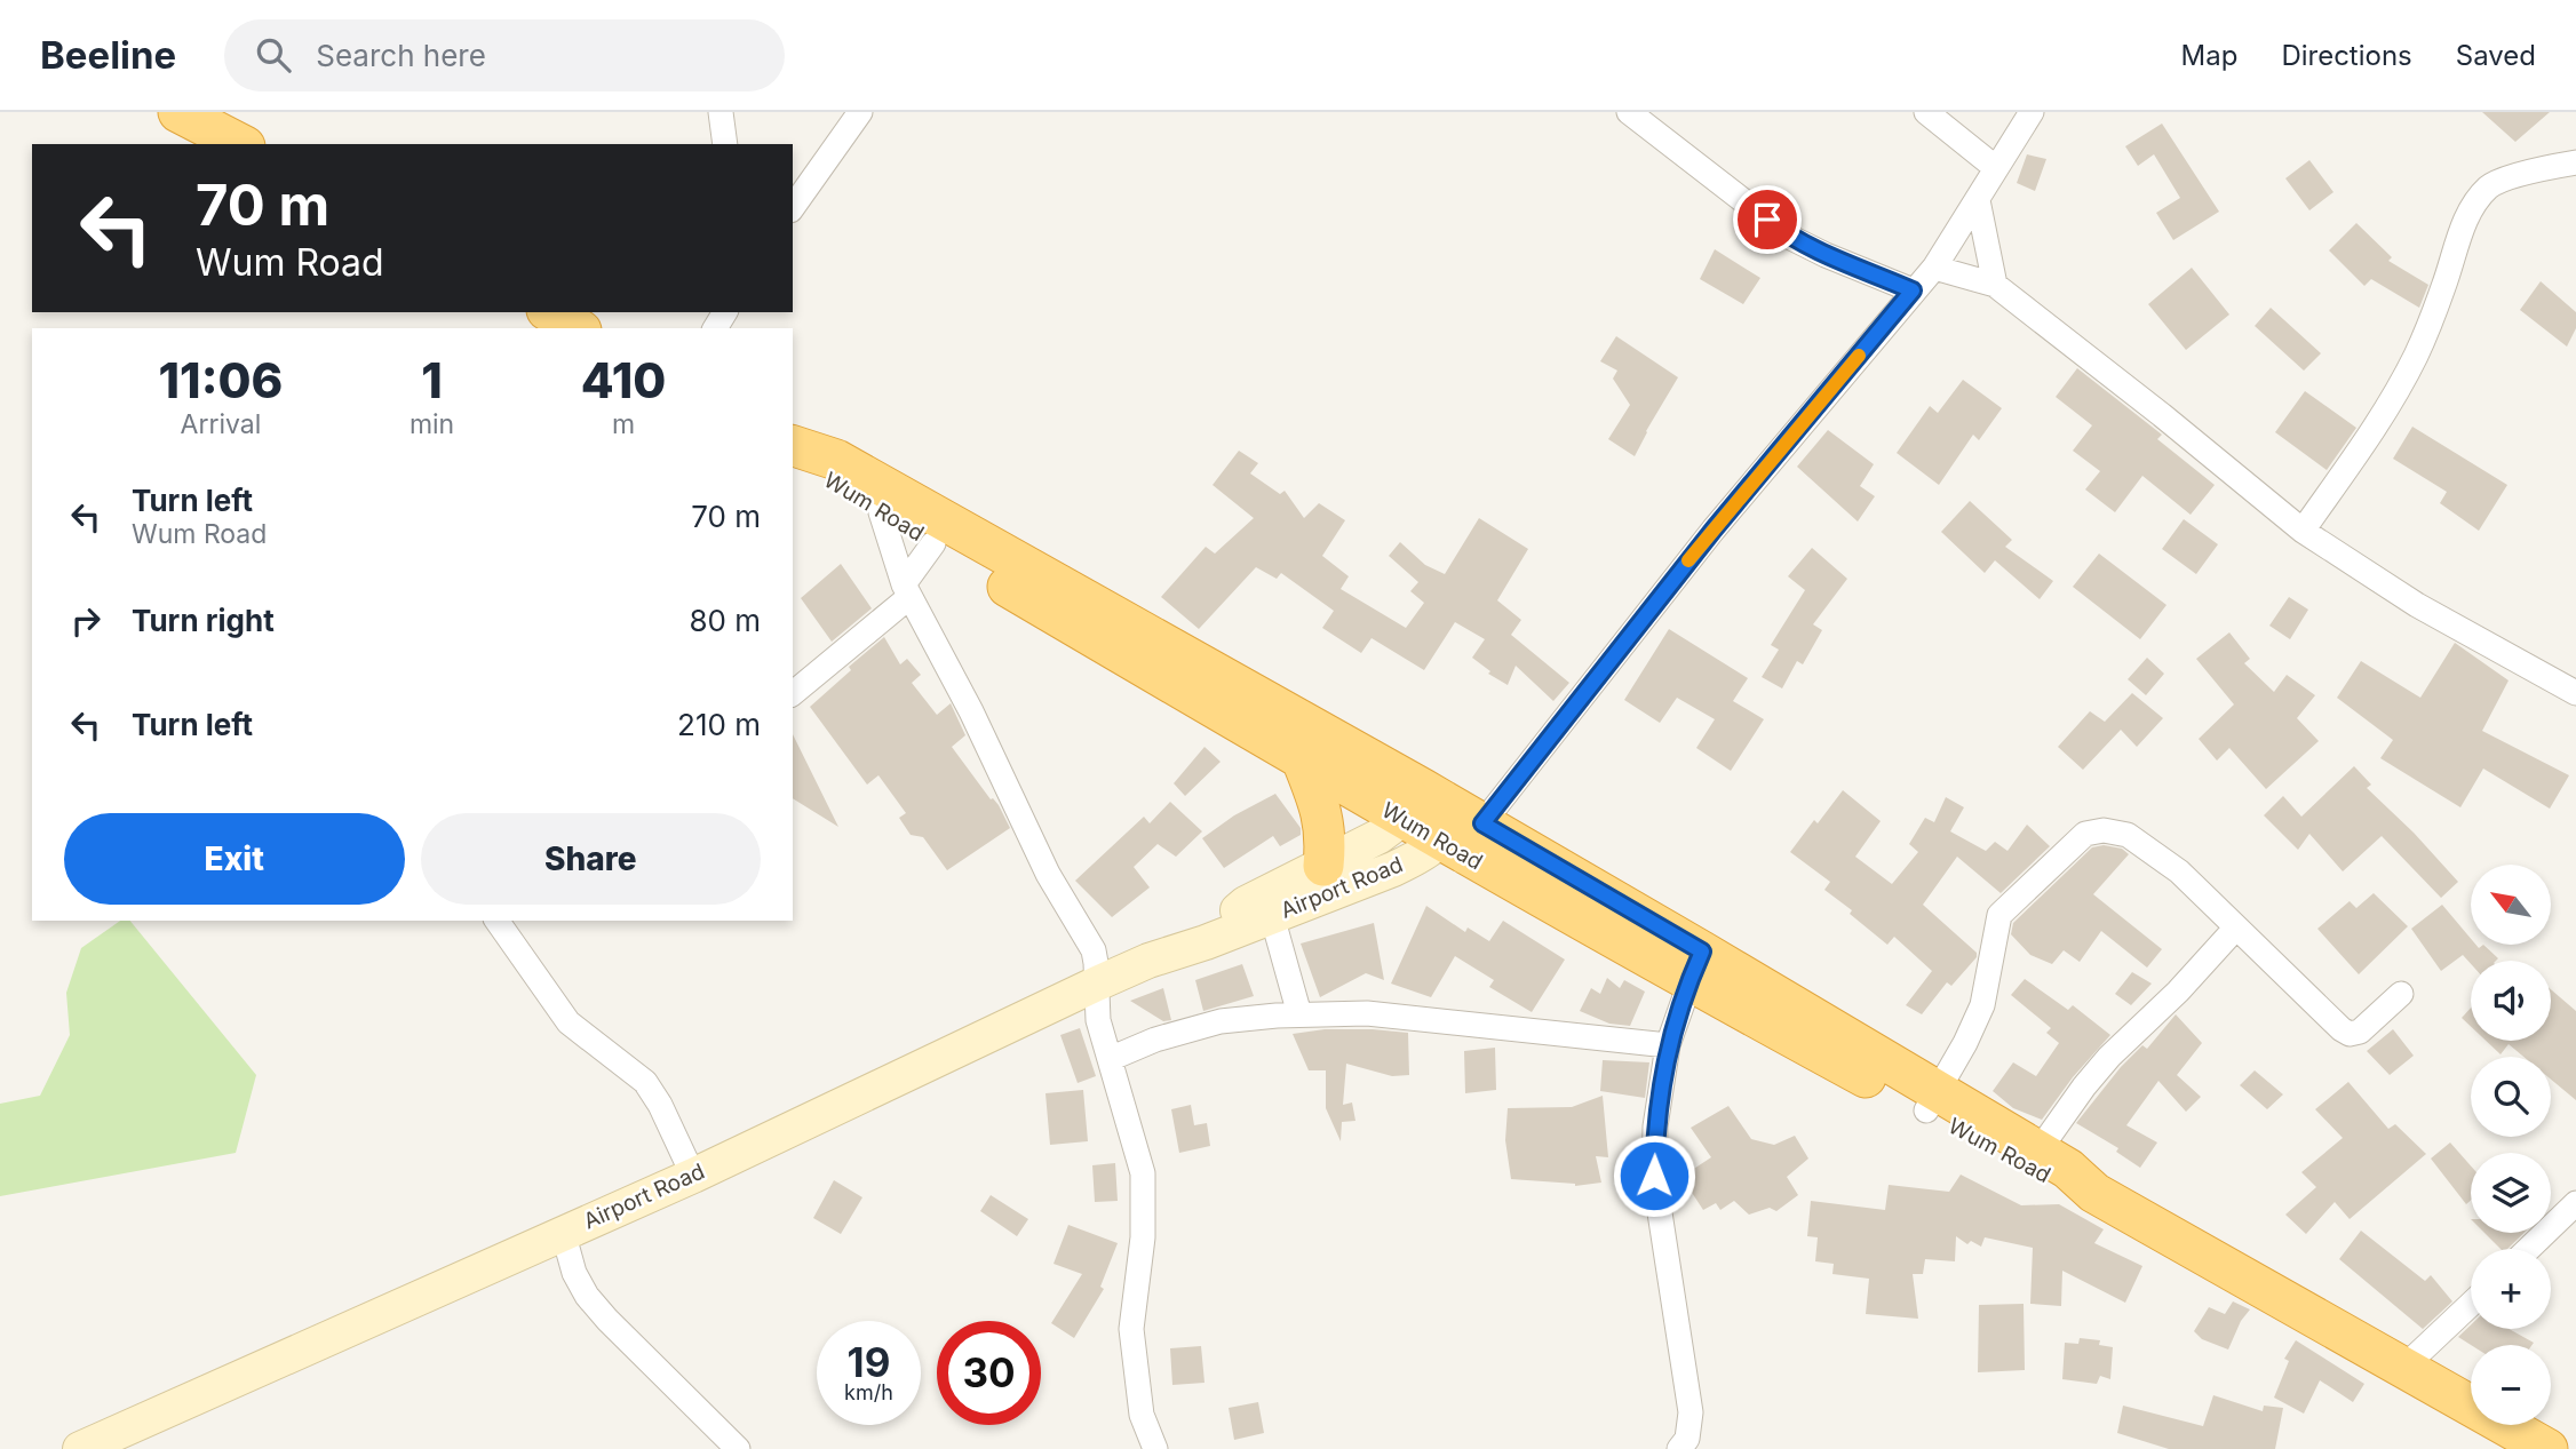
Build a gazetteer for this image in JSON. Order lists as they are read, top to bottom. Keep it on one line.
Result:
{"streets":{"highway":["Wum Road"],"main road":["Airport Road"]},"crossings":[["Wum Road","Airport Road"]],"north":"top left","page":{"header":"Beeline","search":"Search here","nav":["Map","Directions","Saved"],"turn":["70 m","Wum Road"],"eta":["11:06","Arrival","1","min","410","m"],"list":[{"name":"Turn left","note":"Wum Road","value":"70 m"},{"name":"Turn right","value":"80 m"},{"name":"Turn left","value":"210 m"}],"buttons":["Exit","Share"],"map_buttons":["+","−"],"speed":"19 km/h","limit":"30"}}
